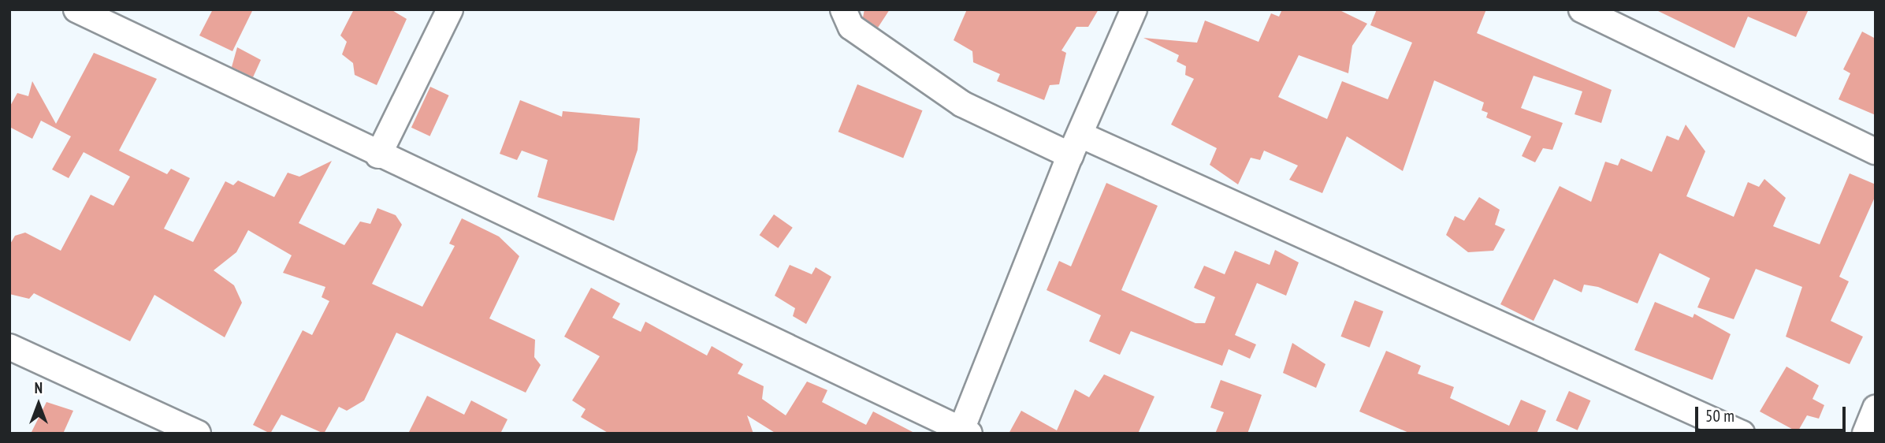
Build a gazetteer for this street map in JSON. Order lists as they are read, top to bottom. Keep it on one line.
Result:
{"scale_bar":"50 m","north":"top"}
